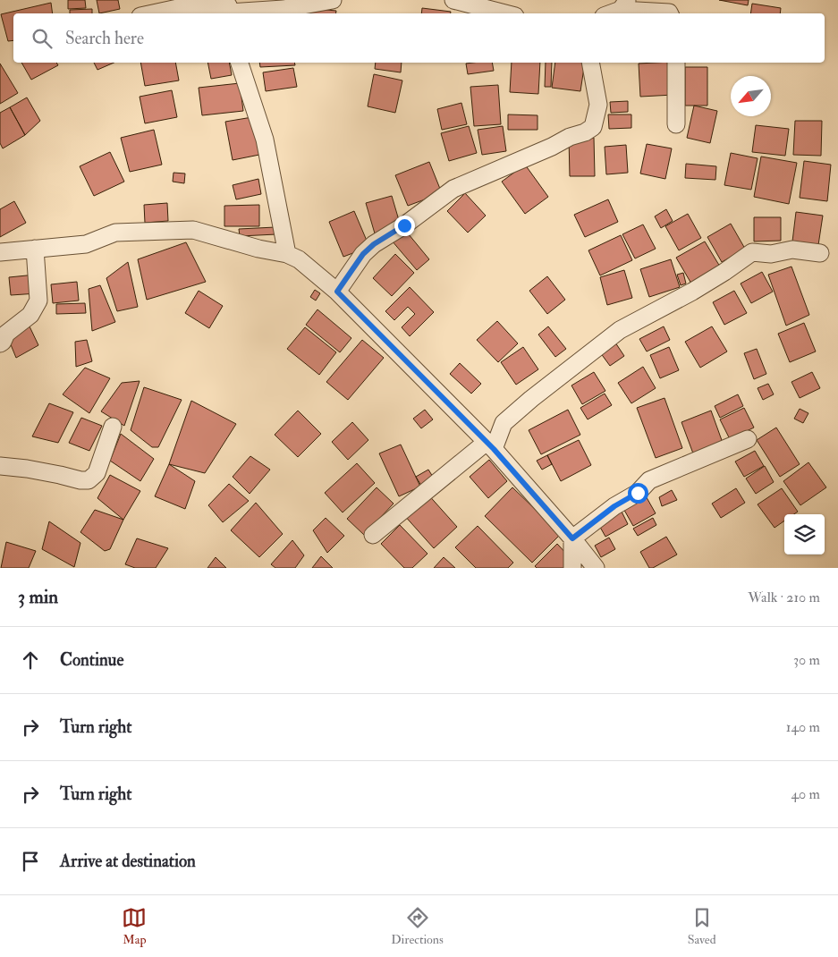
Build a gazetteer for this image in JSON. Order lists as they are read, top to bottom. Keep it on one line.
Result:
{"north":"bottom left","page":{"search":"Search here","heading":["3 min","Walk · 210 m"],"list":[["Continue","30 m"],["Turn right","140 m"],["Turn right","40 m"],"Arrive at destination"],"nav":["Map","Directions","Saved"]}}
